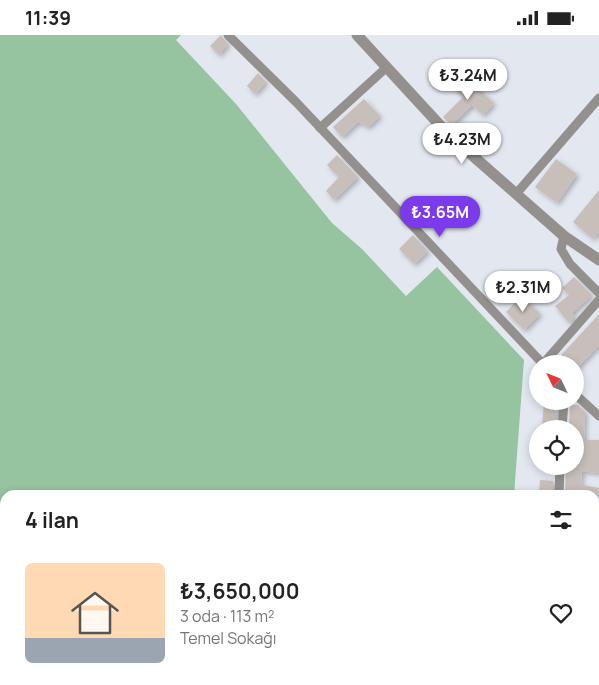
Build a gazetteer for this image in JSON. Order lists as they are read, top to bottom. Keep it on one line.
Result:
{"north":"top left","page":{"status":"11:39","price":["₺3.24M","₺4.23M","₺3.65M","₺2.31M"],"heading":"4 ilan","list":[{"name":"₺3,650,000","note":"3 oda · 113 m² · Temel Sokağı"}]}}
